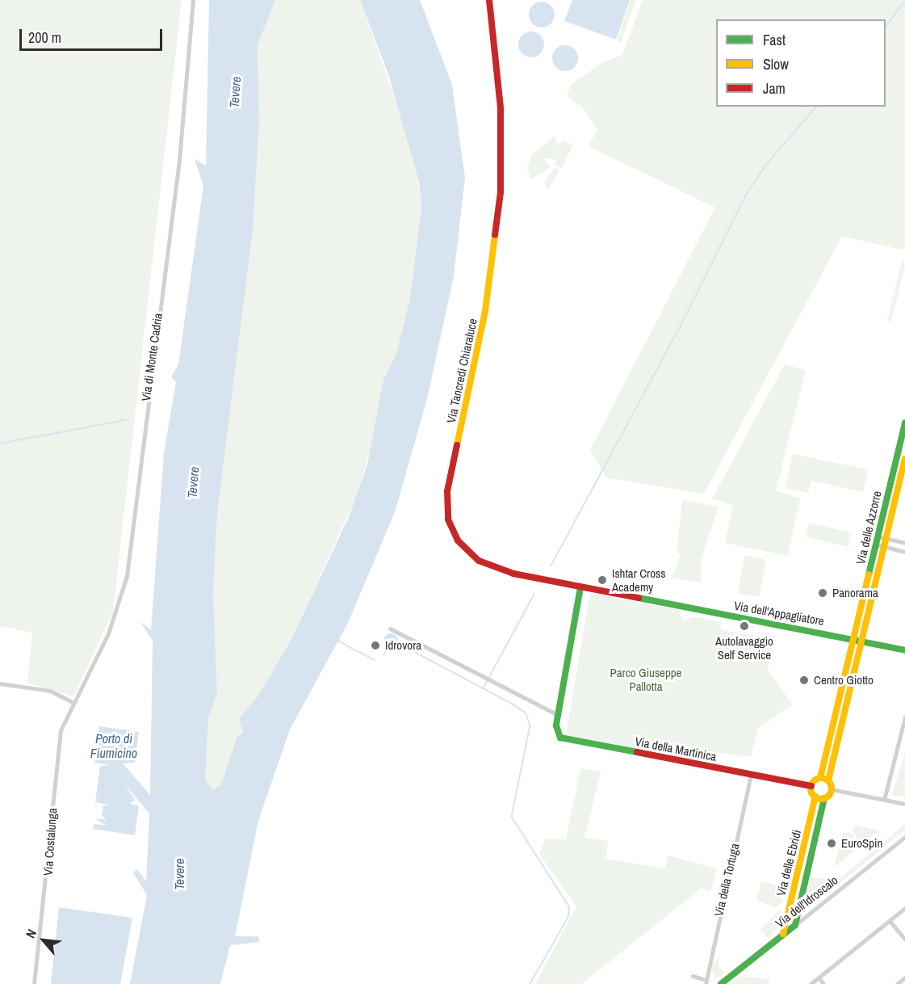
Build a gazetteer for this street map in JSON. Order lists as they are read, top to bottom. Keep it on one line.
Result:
{"streets":{"street":["Via di Monte Cadria","Via Tancredi Chiaraluce","Via delle Azzorre","Via dell'Appagliatore","Via della Martinica","Via Costalunga","Via delle Ebridi","Via della Tortuga","Via dell'Idroscalo"]},"crossings":[["Via di Monte Cadria","Via Costalunga"],["Via Tancredi Chiaraluce","Via dell'Appagliatore"],["Via Tancredi Chiaraluce","Via della Martinica"],["Via delle Azzorre","Via dell'Appagliatore"],["Via della Martinica","Via delle Ebridi"],["Via della Martinica","Via della Tortuga"],["Via delle Ebridi","Via dell'Idroscalo"]],"water":["Tevere","Porto di Fiumicino"],"parks":["Parco Giuseppe Pallotta"],"places":["Ishtar Cross Academy","Panorama","Autolavaggio Self Service","Idrovora","Centro Giotto","EuroSpin"],"legend":["Fast","Slow","Jam"],"scale_bar":"200 m","north":"top left"}
